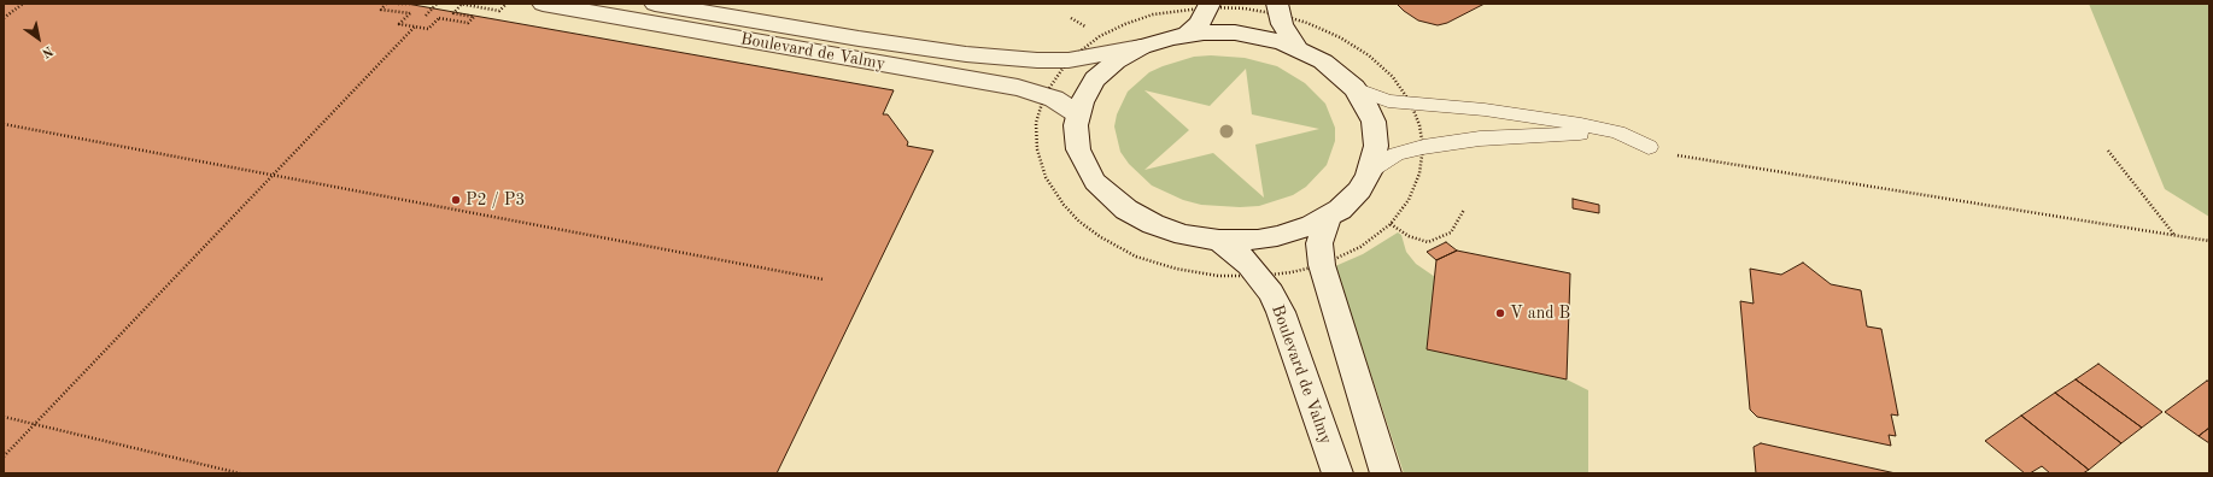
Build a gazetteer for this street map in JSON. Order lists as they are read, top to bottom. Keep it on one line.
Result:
{"streets":{"main road":["Boulevard de Valmy"]},"places":["P2 / P3","V and B"],"north":"bottom right"}
